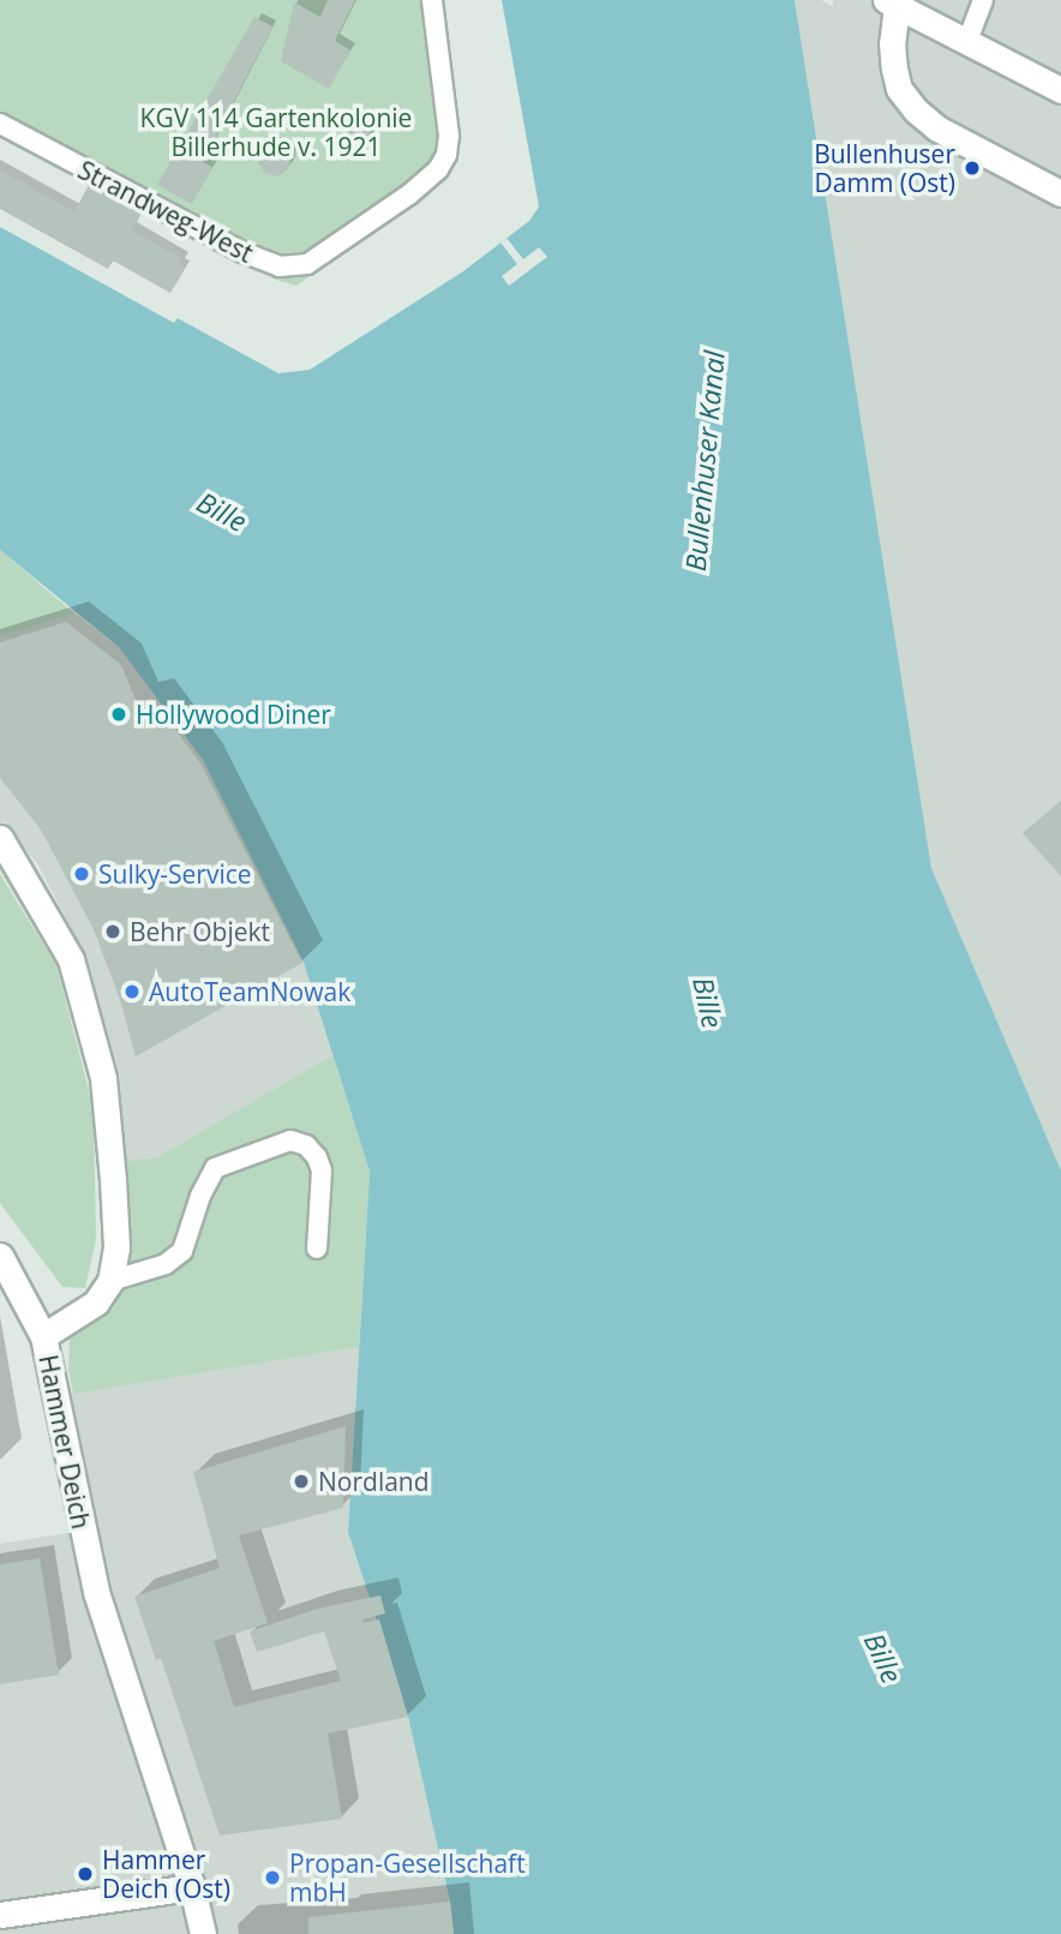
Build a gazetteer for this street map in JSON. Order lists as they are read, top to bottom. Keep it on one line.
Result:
{"streets":{"street":["Hammer Deich"],"lane":["Strandweg-West"]},"water":["Bullenhuser Kanal","Bille"],"parks":["KGV 114 Gartenkolonie Billerhude v. 1921"],"places":["Bullenhuser Damm (Ost)","Hollywood Diner","Sulky-Service","Behr Objekt","AutoTeamNowak","Nordland","Hammer Deich (Ost)","Propan-Gesellschaft mbH"]}
